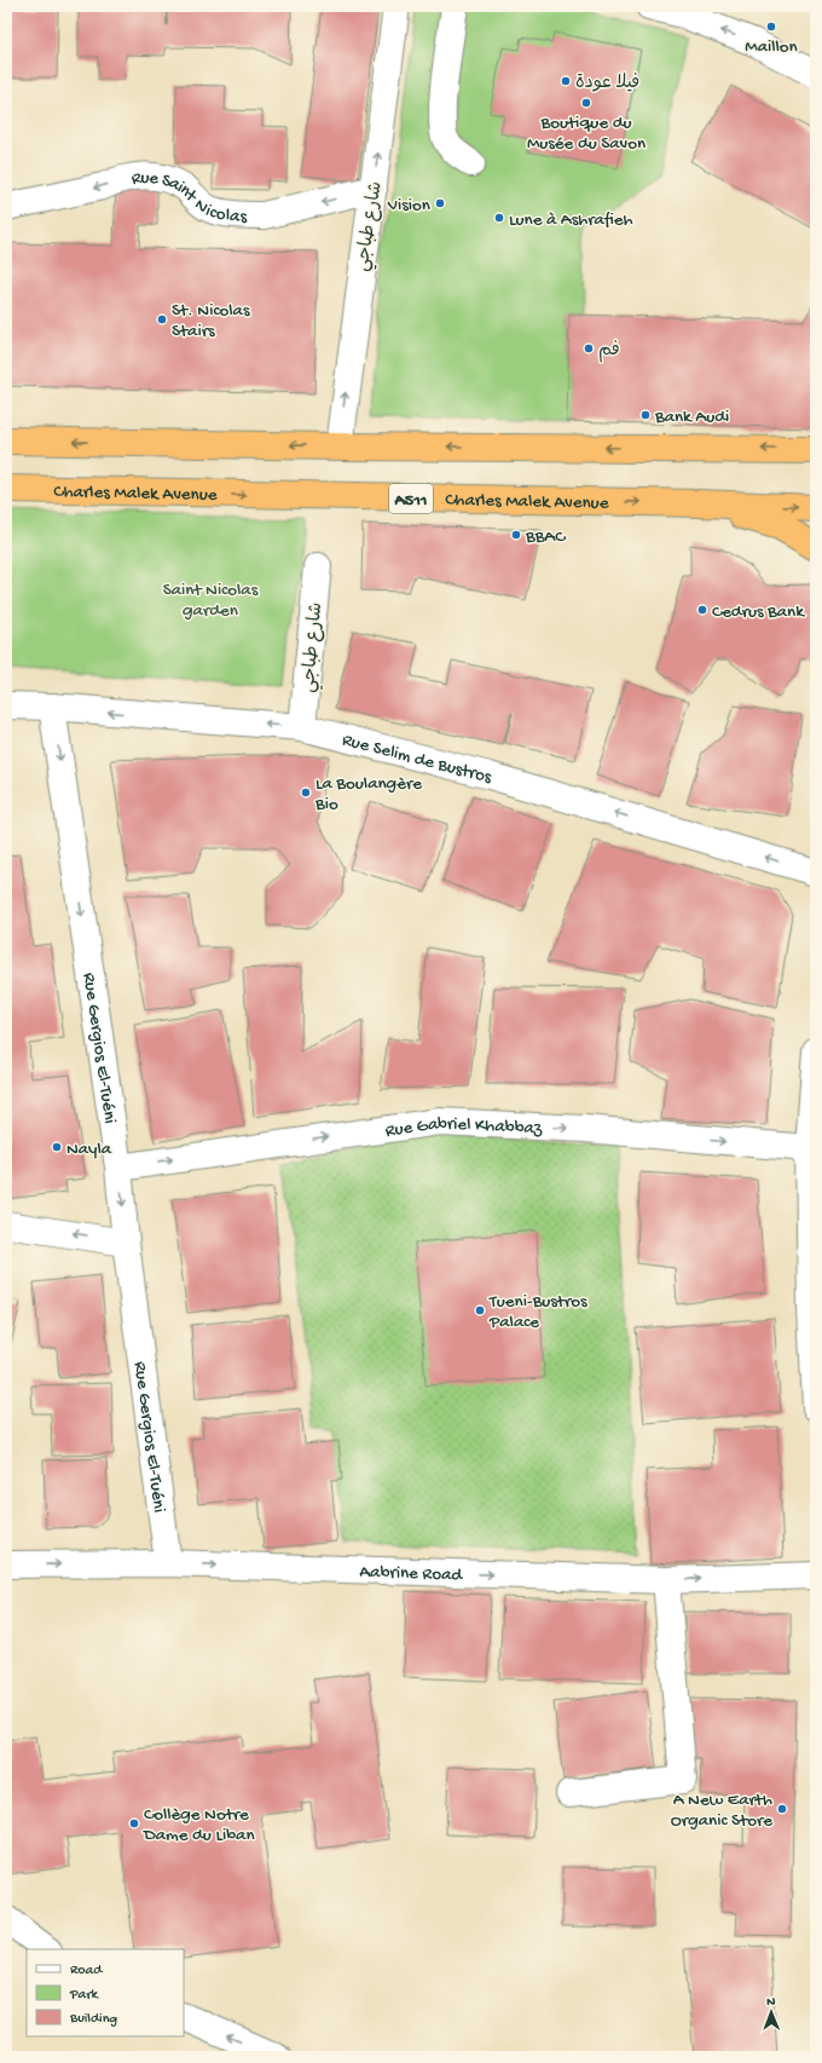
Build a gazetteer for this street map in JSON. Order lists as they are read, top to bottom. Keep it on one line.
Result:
{"streets":{"highway":["Charles Malek Avenue","A511"],"street":["Rue Saint Nicolas","شارع طباجي","Rue Selim de Bustros","Rue Gergios El-Tuéni","Rue Gabriel Khabbaz","Aabrine Road"]},"crossings":[["Rue Saint Nicolas","شارع طباجي"],["شارع طباجي","Rue Selim de Bustros"],["Rue Selim de Bustros","Rue Gergios El-Tuéni"],["Rue Gergios El-Tuéni","Rue Gabriel Khabbaz"],["Rue Gergios El-Tuéni","Aabrine Road"]],"one_way":["Rue Saint Nicolas","Rue Selim de Bustros","Rue Gergios El-Tuéni","Rue Gabriel Khabbaz","Aabrine Road"],"parks":["Saint Nicolas garden"],"places":["Maillon","فيلا عودة","Boutique du Musée du Savon","Vision","Lune à Ashrafieh","St. Nicolas Stairs","فم","Bank Audi","BBAC","Cedrus Bank","La Boulangère Bio","Nayla","Tueni-Bustros Palace","A New Earth Organic Store","Collège Notre Dame du Liban"],"legend":["Road","Park","Building"],"north":"top"}
